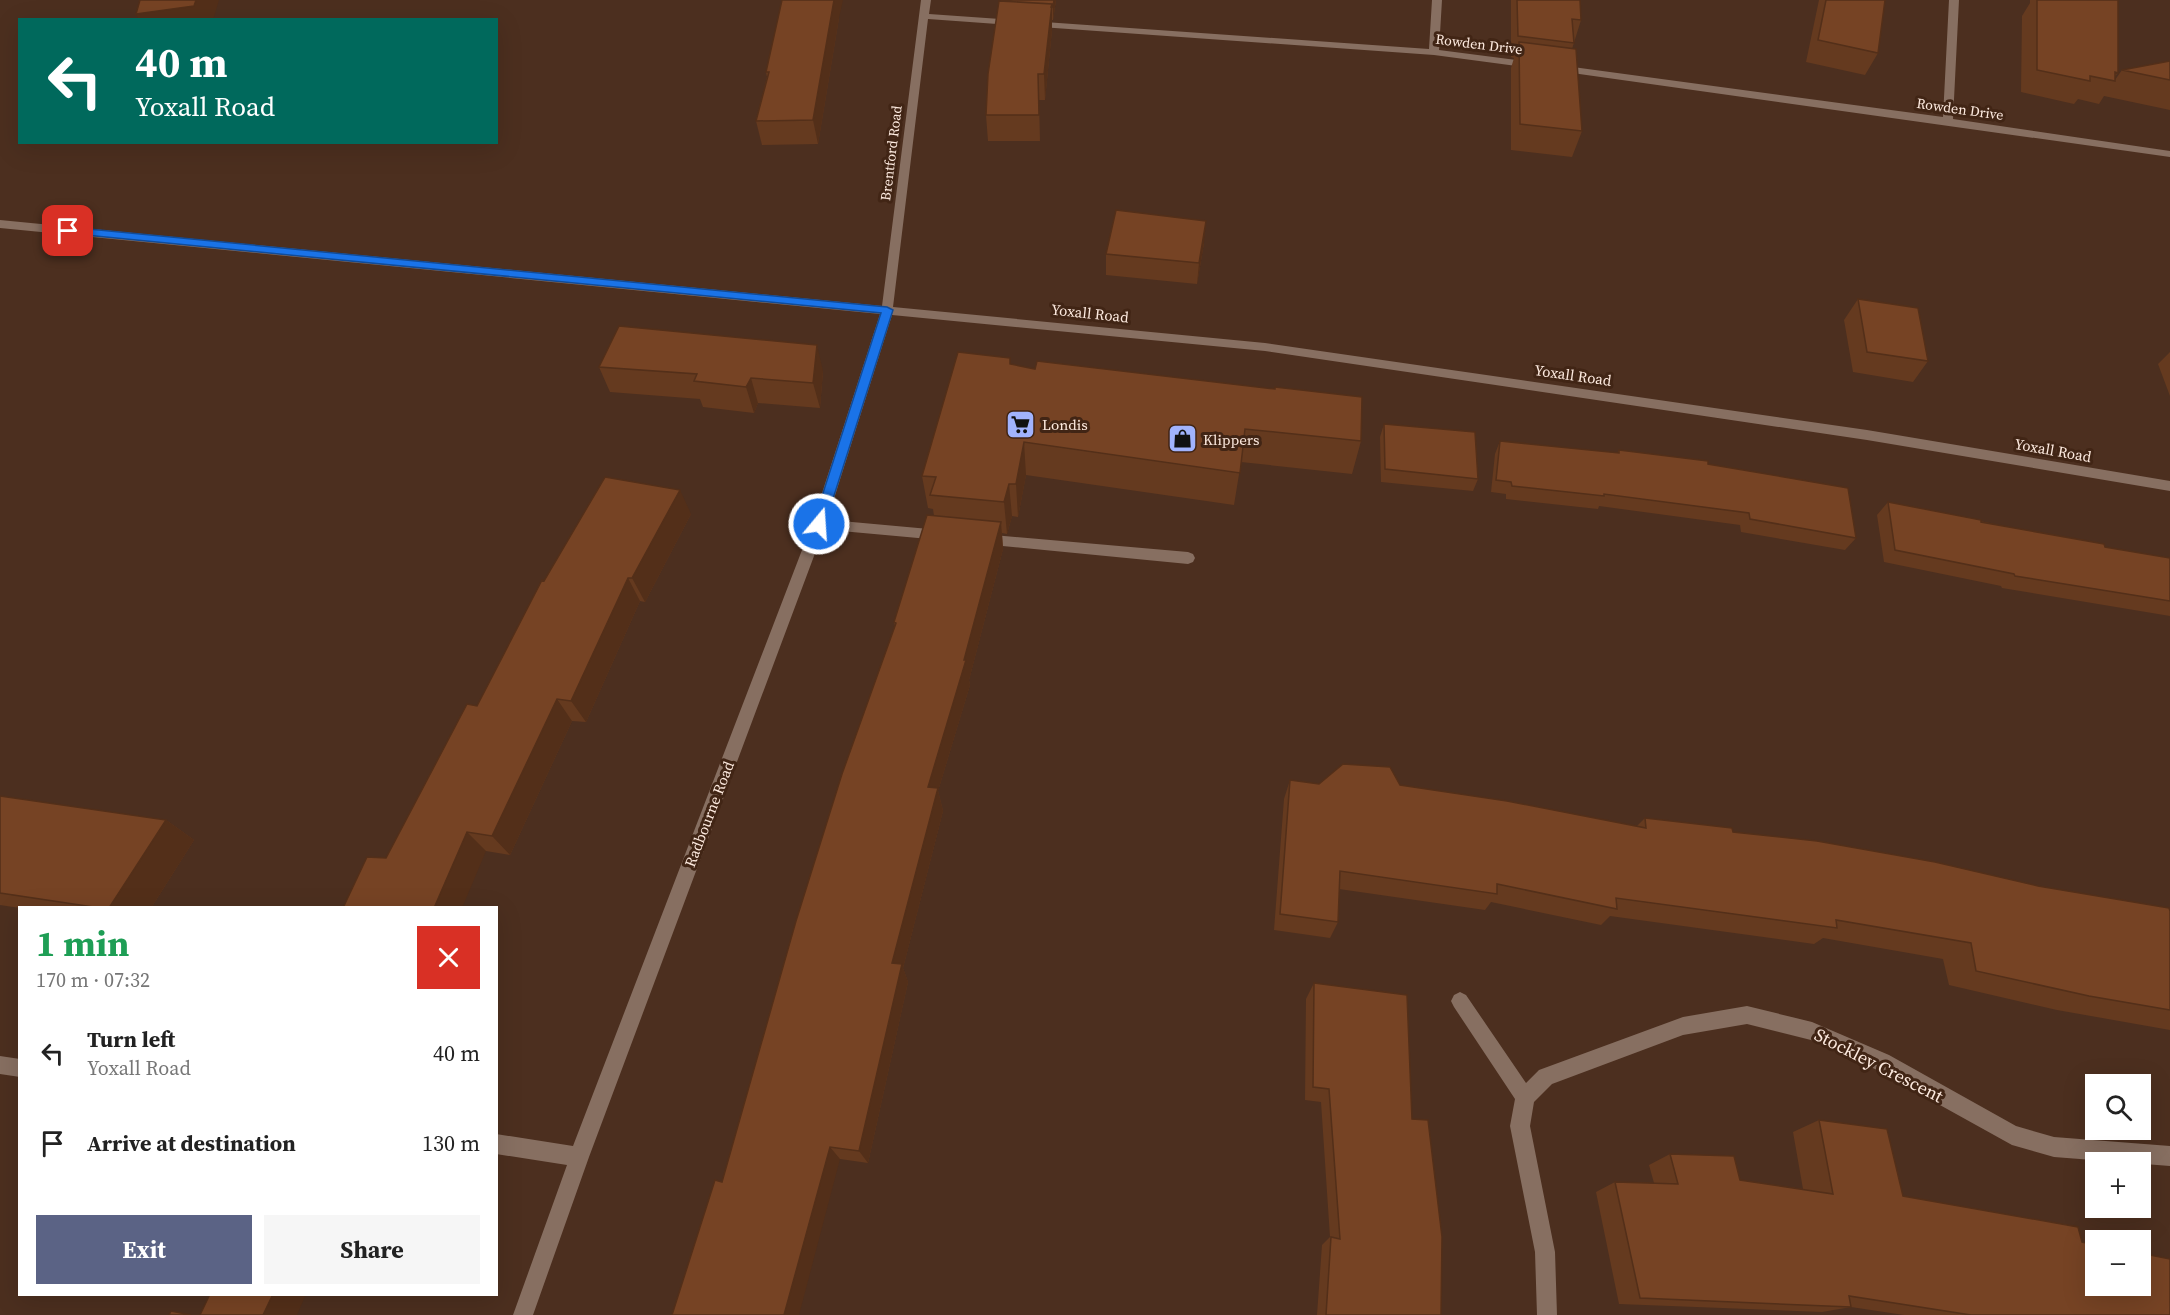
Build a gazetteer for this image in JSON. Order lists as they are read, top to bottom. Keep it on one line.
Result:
{"streets":{"street":["Rowden Drive","Brentford Road","Yoxall Road","Radbourne Road","Stockley Crescent"]},"crossings":[["Rowden Drive","Brentford Road"],["Brentford Road","Yoxall Road"],["Brentford Road","Radbourne Road"],["Yoxall Road","Radbourne Road"]],"places":{"supermarket":["Londis"],"shop":["Klippers"]},"page":{"turn":["40 m","Yoxall Road"],"heading":["1 min","170 m · 07:32"],"list":[{"name":"Turn left","note":"Yoxall Road","value":"40 m"},{"name":"Arrive at destination","value":"130 m"}],"map_buttons":["+","−"],"buttons":["Exit","Share"]}}
